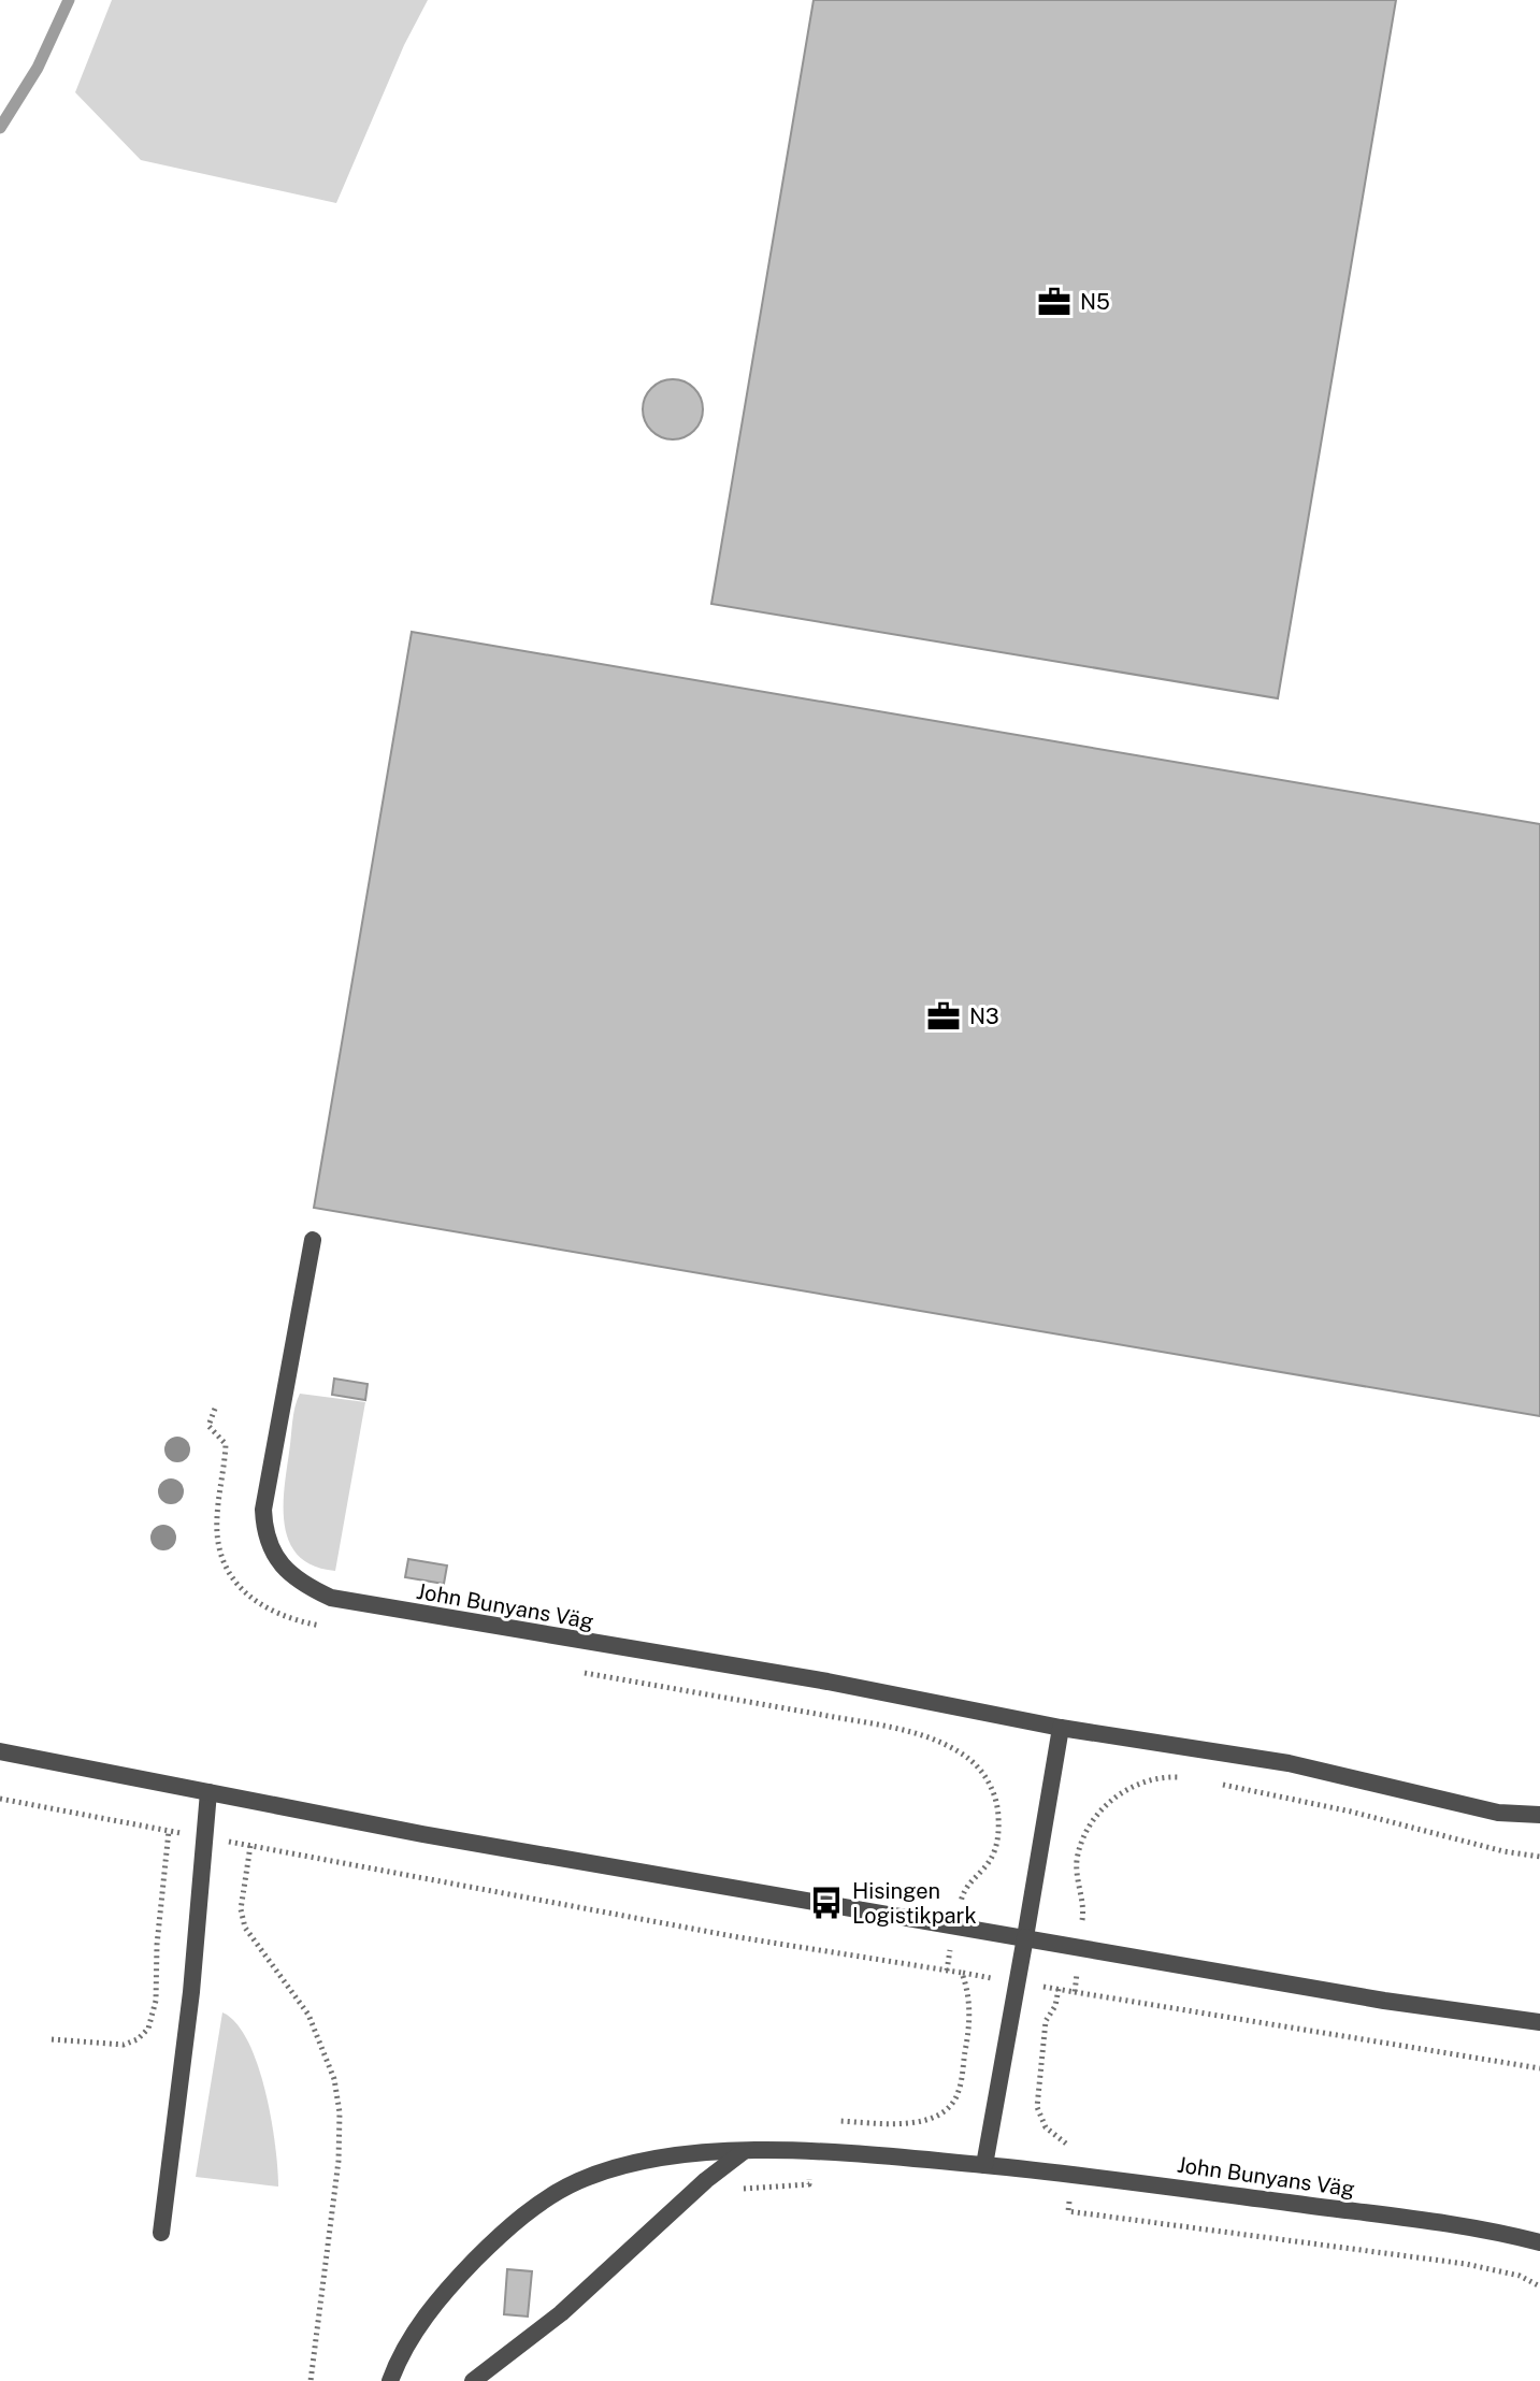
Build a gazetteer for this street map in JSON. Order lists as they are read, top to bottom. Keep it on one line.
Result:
{"streets":{"street":["John Bunyans Väg"]},"places":{"office":["N5","N3"],"bus stop":["Hisingen Logistikpark"]}}
